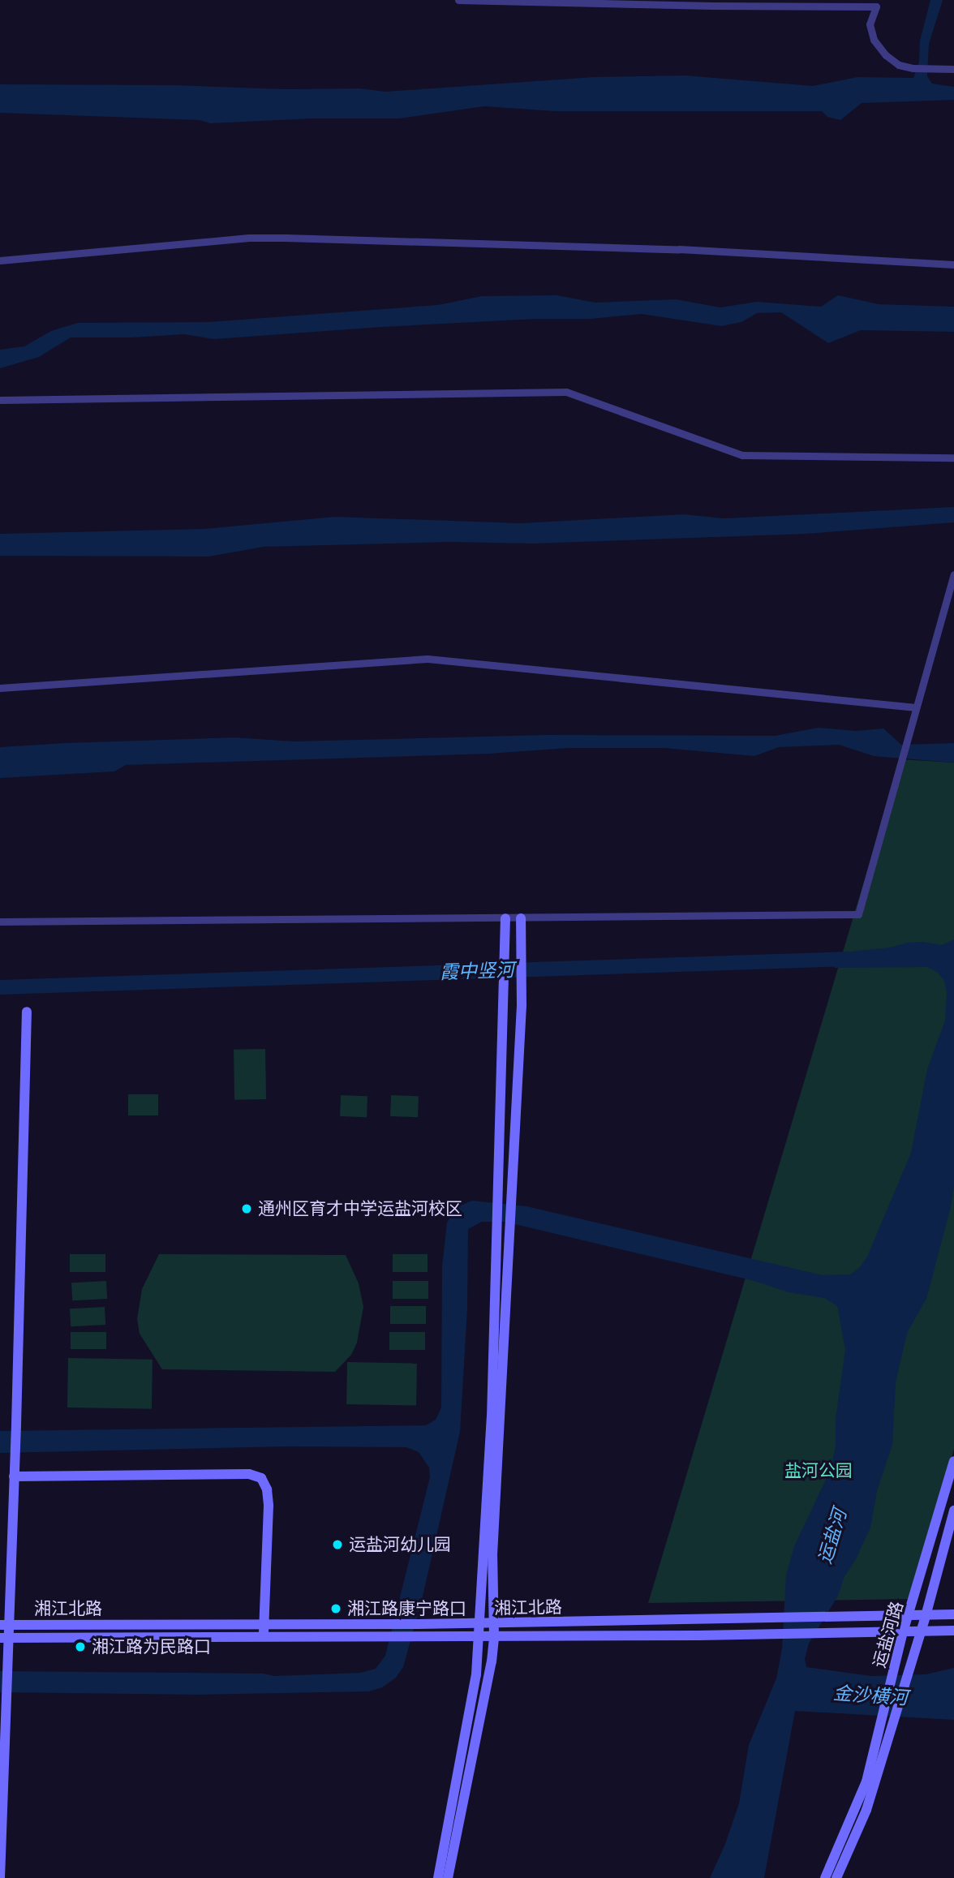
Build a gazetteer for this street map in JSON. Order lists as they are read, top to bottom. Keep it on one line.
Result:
{"streets":{"street":["湘江北路","运盐河路"]},"crossings":[["湘江北路","运盐河路"]],"water":["霞中竖河","运盐河","金沙横河"],"parks":["盐河公园"],"places":["通州区育才中学运盐河校区","运盐河幼儿园","湘江路康宁路口","湘江路为民路口"]}
